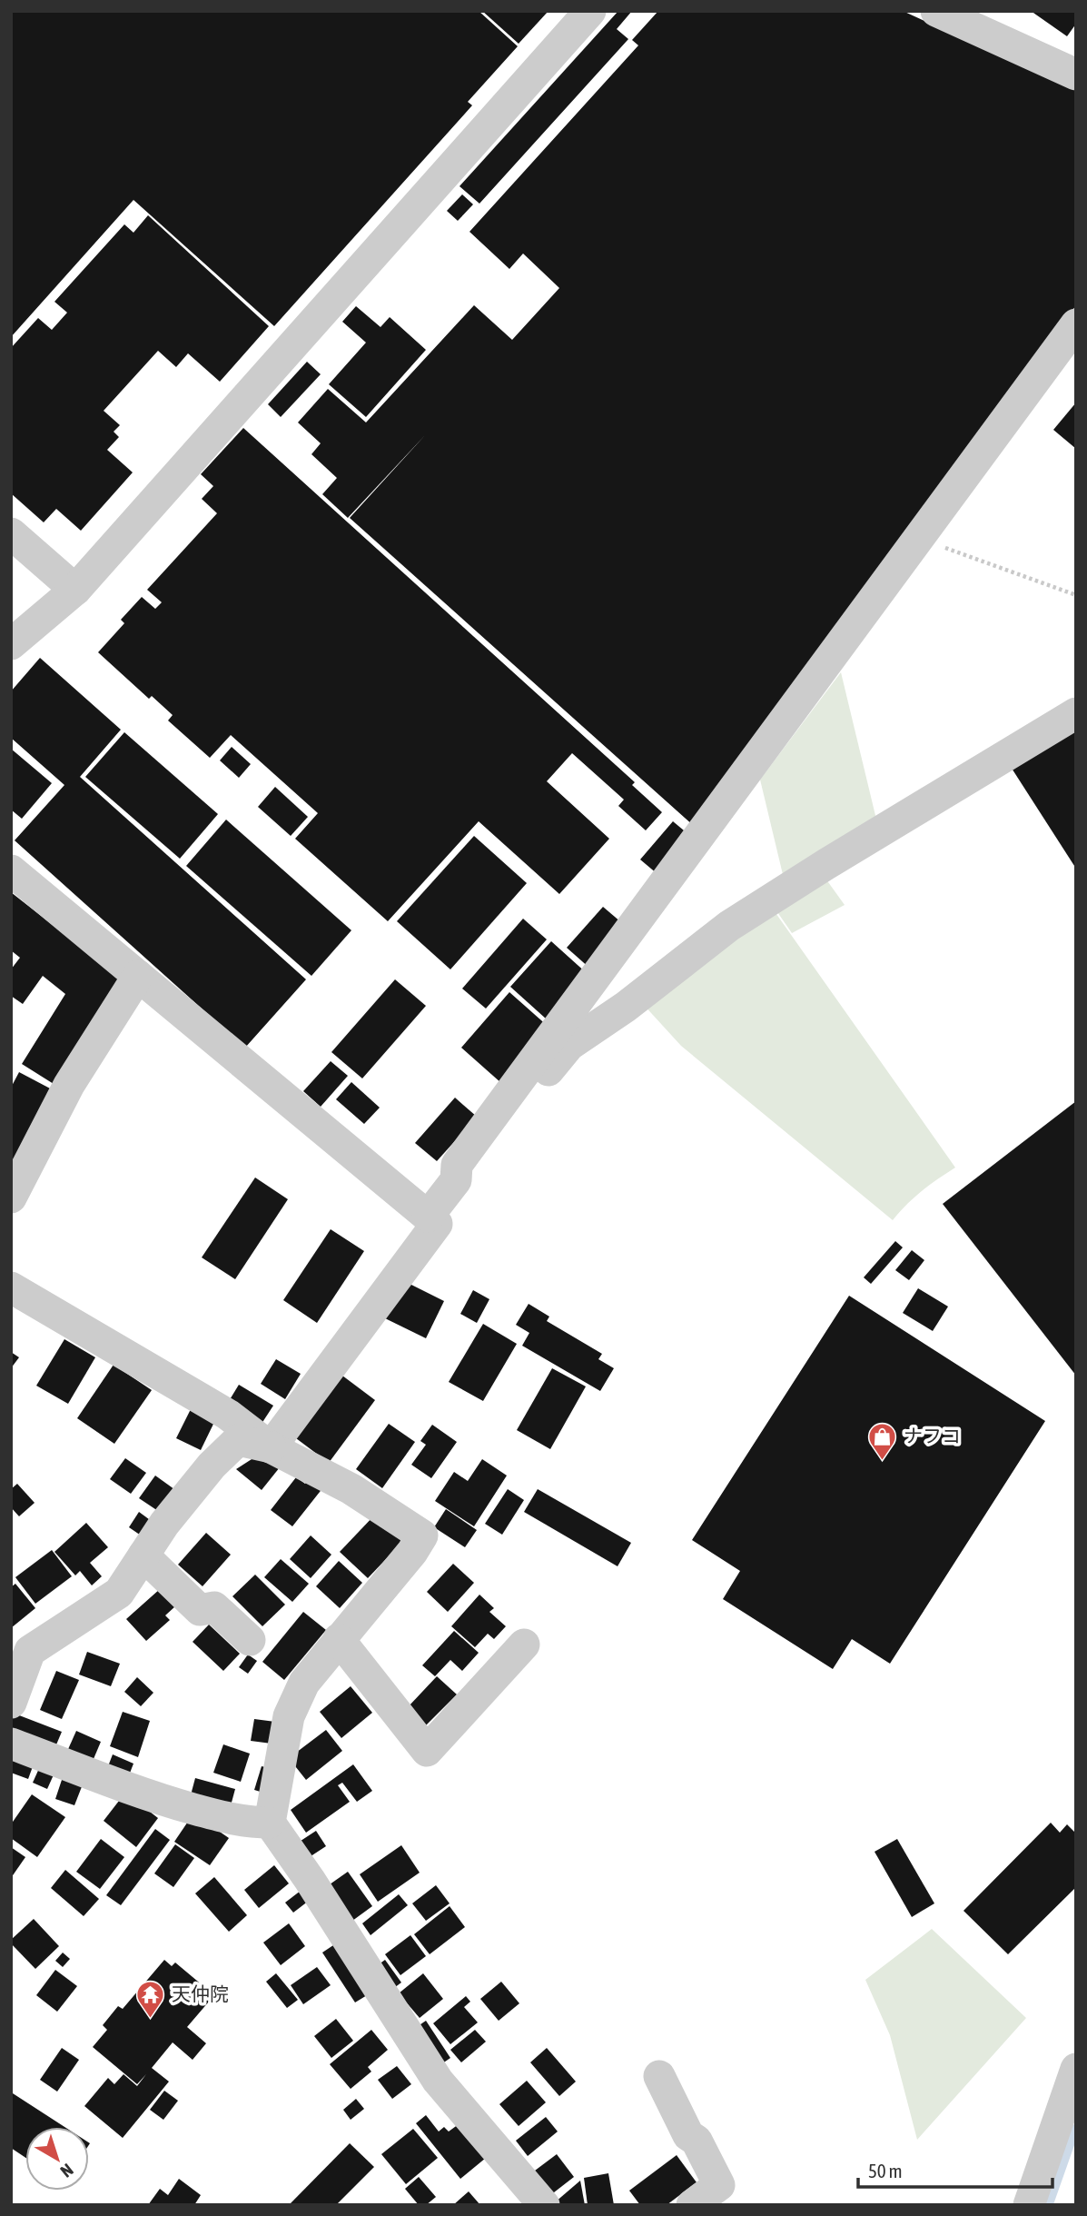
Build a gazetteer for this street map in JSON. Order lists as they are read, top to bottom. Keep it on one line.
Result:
{"places":{"shop":["ナフコ"],"temple":["天仲院"]},"scale_bar":"50 m","north":"bottom right"}
